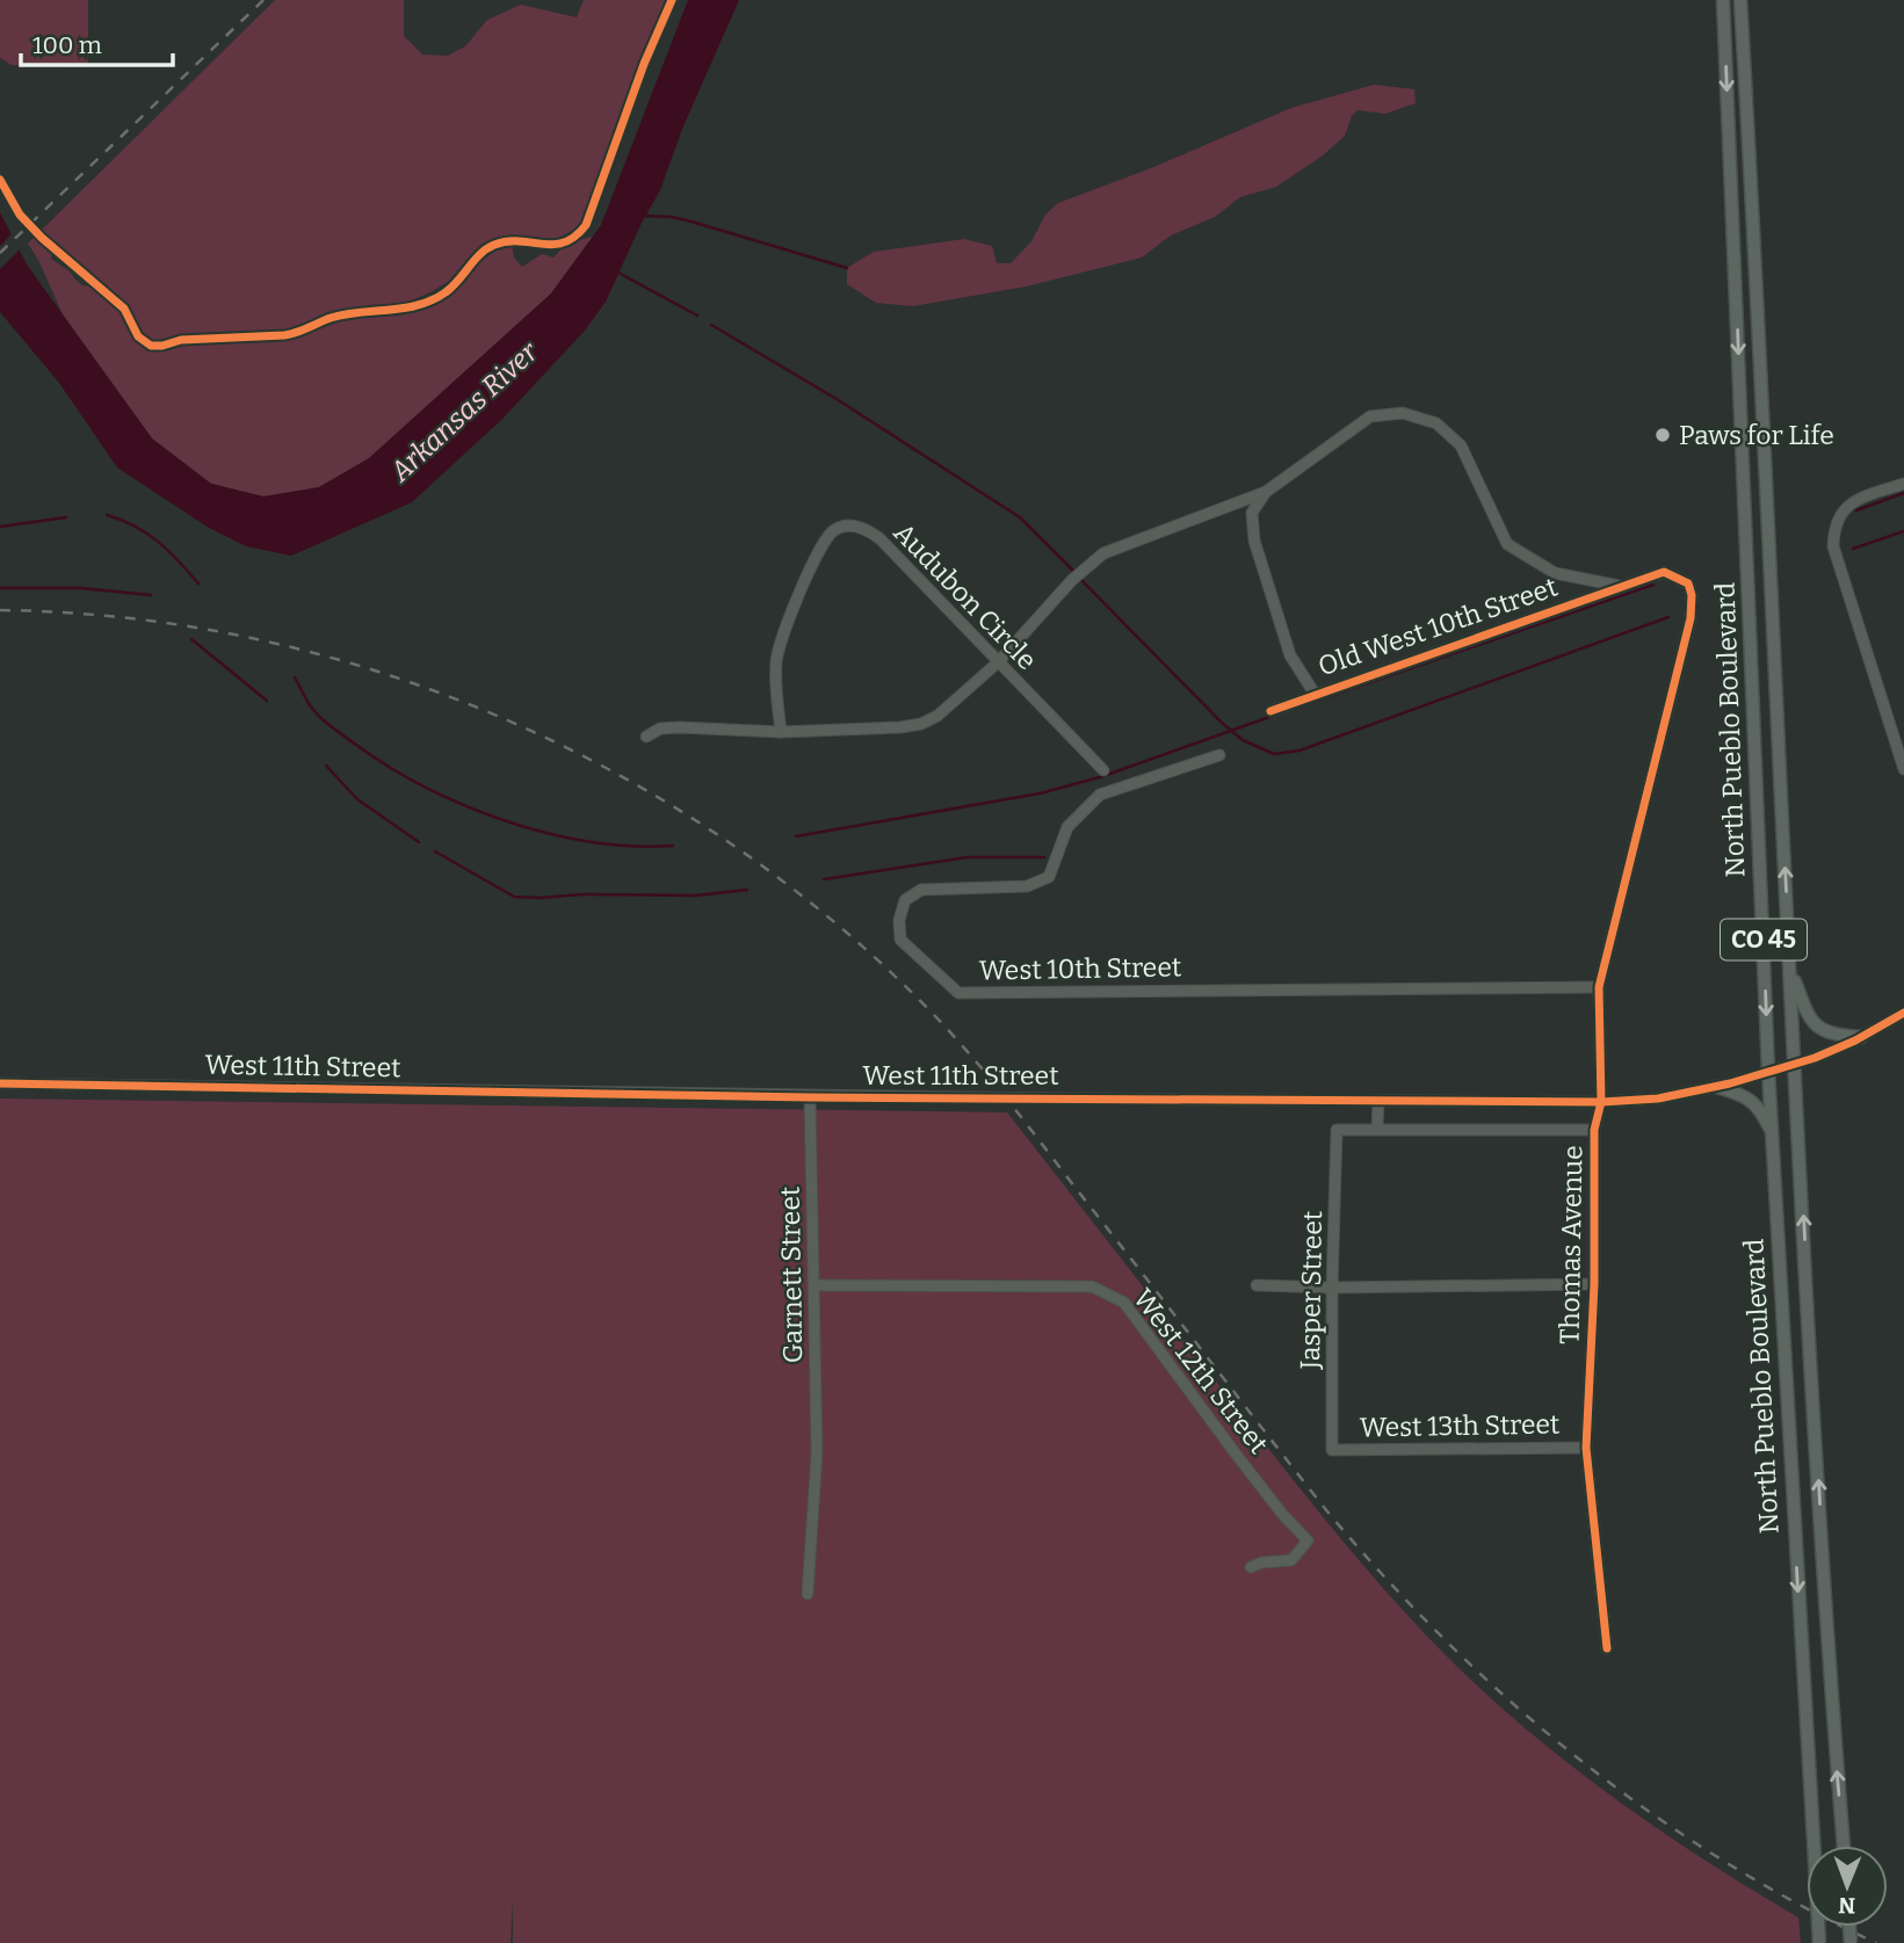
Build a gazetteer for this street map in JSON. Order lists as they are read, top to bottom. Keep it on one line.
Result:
{"streets":{"main road":["North Pueblo Boulevard","CO 45"],"street":["Audubon Circle","Old West 10th Street","West 10th Street","West 11th Street","Thomas Avenue","Garnett Street","Jasper Street","West 12th Street","West 13th Street"]},"crossings":[["Old West 10th Street","Thomas Avenue"],["North Pueblo Boulevard","West 11th Street"],["West 10th Street","Thomas Avenue"],["West 11th Street","Thomas Avenue"],["West 11th Street","Garnett Street"],["Thomas Avenue","West 13th Street"],["Garnett Street","West 12th Street"],["Jasper Street","West 13th Street"]],"water":["Arkansas River"],"places":["Paws for Life"],"scale_bar":"100 m","north":"bottom"}
